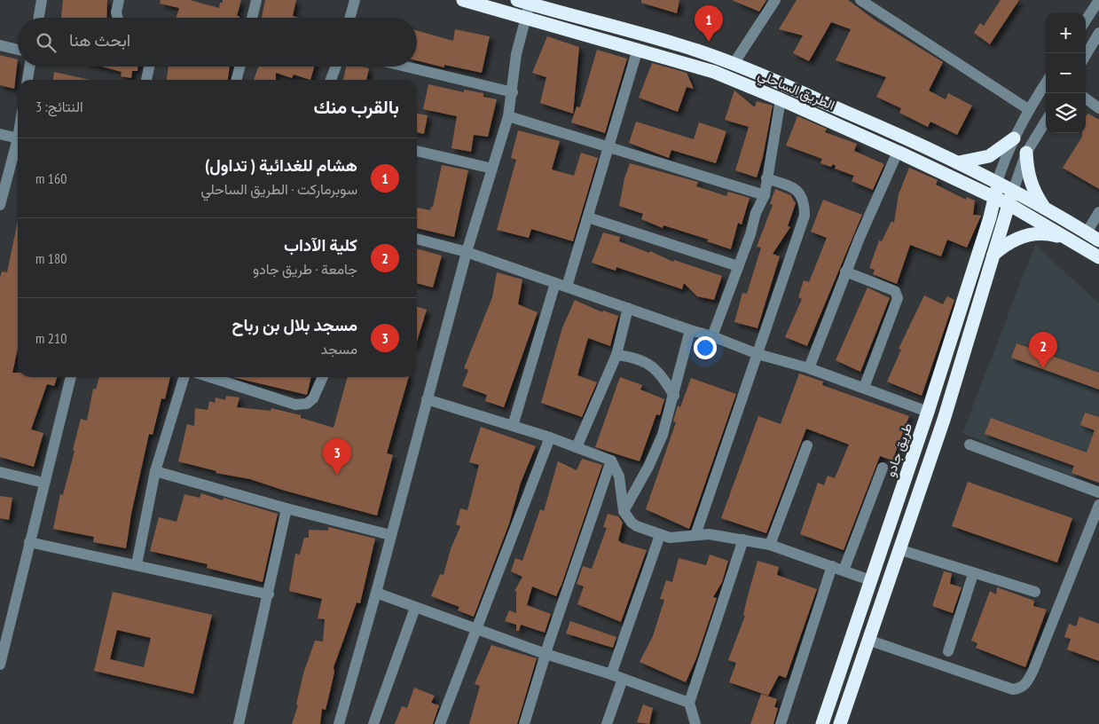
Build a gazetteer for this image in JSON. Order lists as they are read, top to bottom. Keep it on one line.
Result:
{"streets":{"highway":["الطريق الساحلي","طريق جادو"]},"crossings":[["الطريق الساحلي","طريق جادو"]],"page":{"pins":["1","2","3"],"map_buttons":["+","−"],"search":"ابحث هنا","heading":["بالقرب منك","النتائج: 3"],"list":[{"mark":"1","name":"هشام للغدائية ( تداول)","note":"سوبرماركت · الطريق الساحلي","value":"160 m"},{"mark":"2","name":"كلية الآداب","note":"جامعة · طريق جادو","value":"180 m"},{"mark":"3","name":"مسجد بلال بن رباح","note":"مسجد","value":"210 m"}]}}
